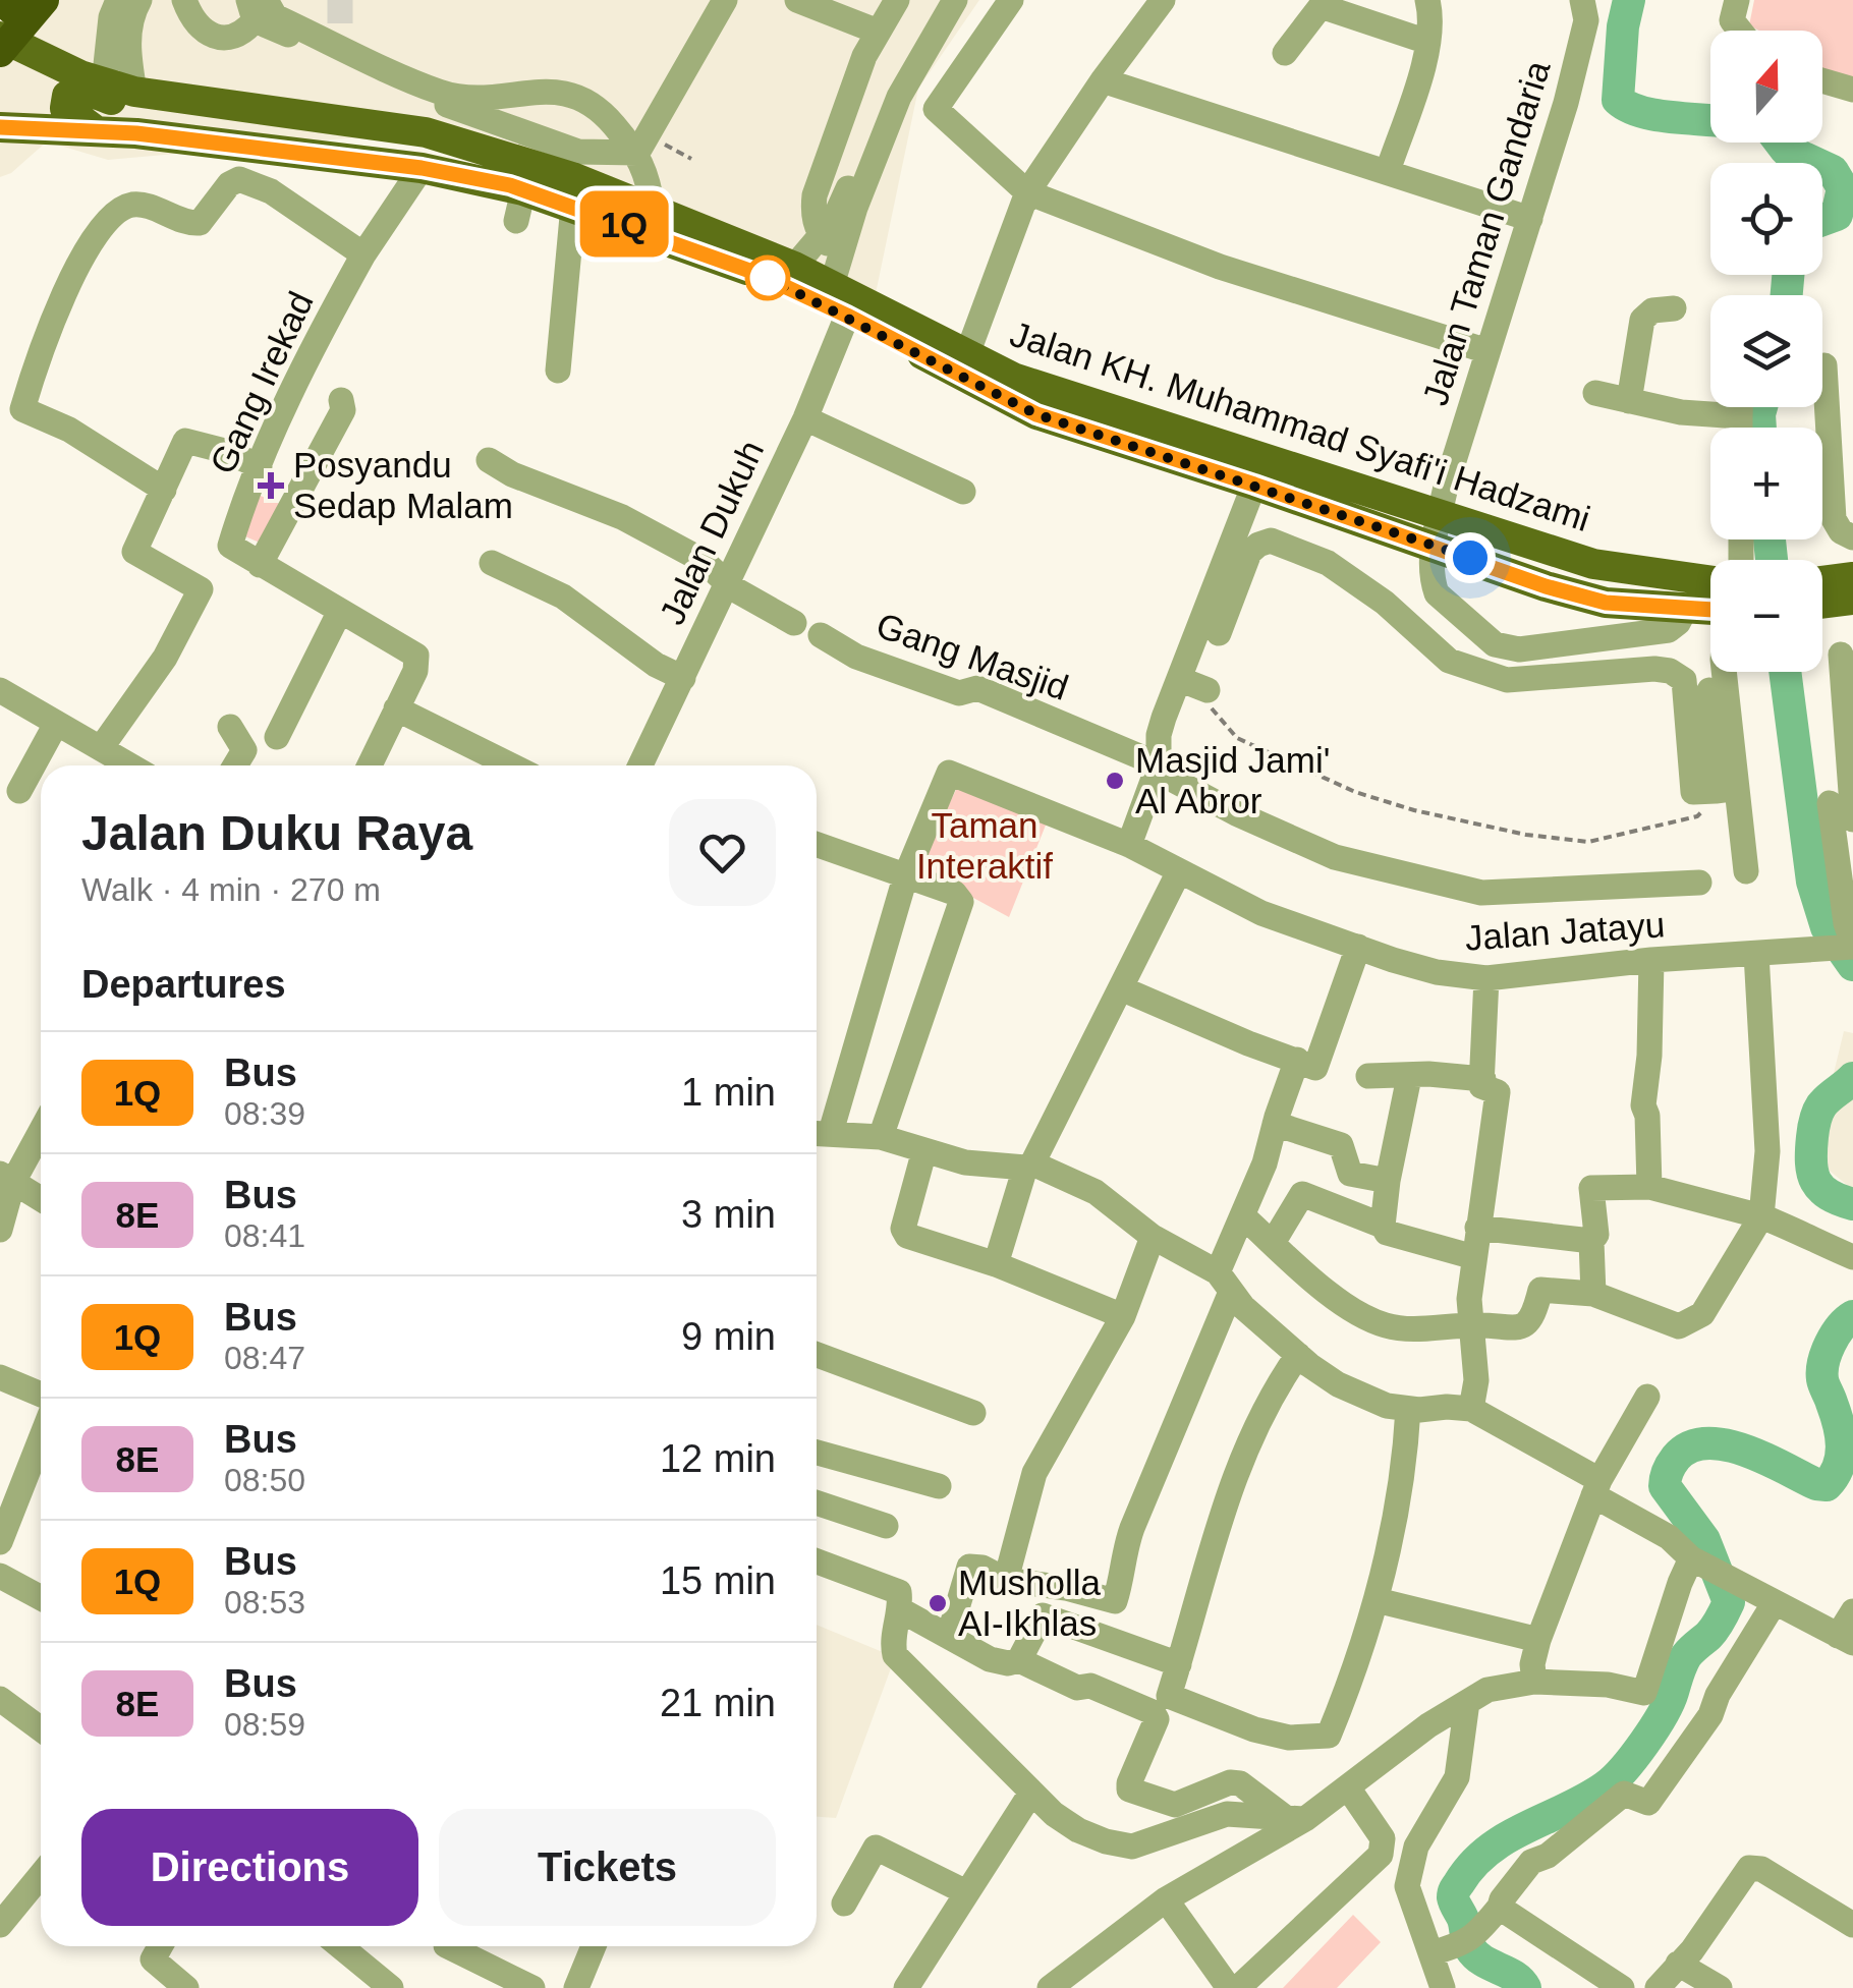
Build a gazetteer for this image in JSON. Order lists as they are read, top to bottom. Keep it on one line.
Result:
{"streets":{"main road":["Jalan KH. Muhammad Syafi'i Hadzami"],"street":["Jalan Taman Gandaria","Gang Irekad","Jalan Dukuh","Gang Masjid","Jalan Jatayu"]},"crossings":[["Jalan Taman Gandaria","Jalan KH. Muhammad Syafi'i Hadzami"],["Gang Irekad","Jalan KH. Muhammad Syafi'i Hadzami"],["Jalan KH. Muhammad Syafi'i Hadzami","Jalan Dukuh"]],"parks":["Taman Interaktif"],"places":{"health":["Posyandu Sedap Malam"],"other":["Masjid Jami' Al Abror","Musholla AI-Ikhlas"]},"lines":["bus line 1Q"],"north":"top","page":{"on_map":"1Q","map_buttons":["+","−"],"heading":[["Jalan Duku Raya","Walk · 4 min · 270 m"],"Departures"],"list":[{"mark":"1Q","name":"Bus","note":"08:39","value":"1 min"},{"mark":"8E","name":"Bus","note":"08:41","value":"3 min"},{"mark":"1Q","name":"Bus","note":"08:47","value":"9 min"},{"mark":"8E","name":"Bus","note":"08:50","value":"12 min"},{"mark":"1Q","name":"Bus","note":"08:53","value":"15 min"},{"mark":"8E","name":"Bus","note":"08:59","value":"21 min"}],"buttons":["Directions","Tickets"]}}
